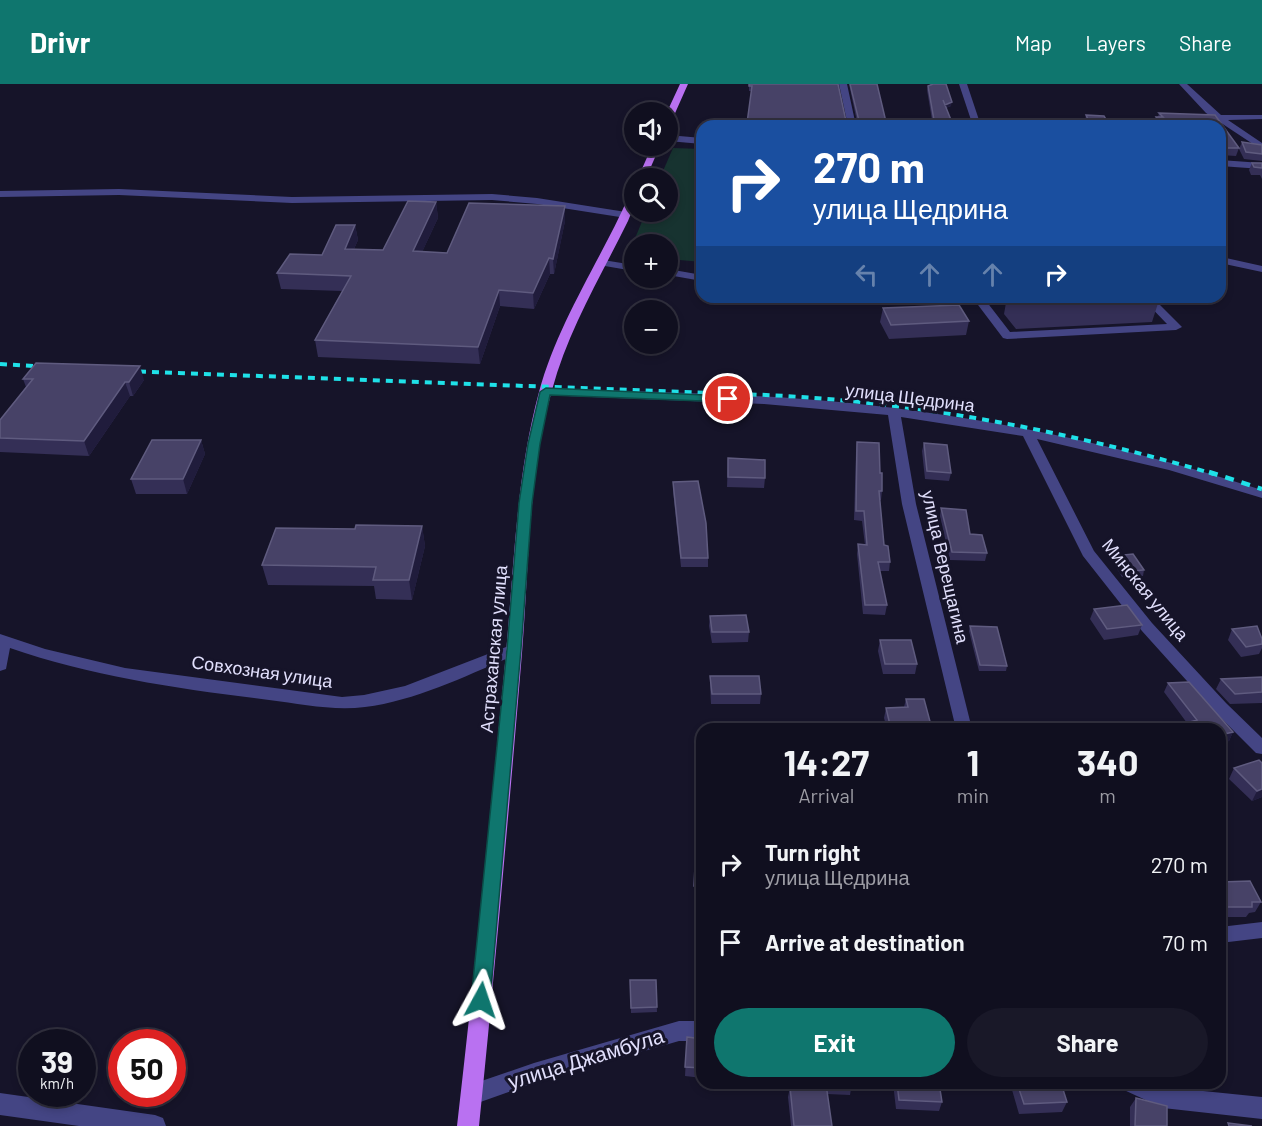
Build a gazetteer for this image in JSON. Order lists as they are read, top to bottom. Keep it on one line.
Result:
{"streets":{"main road":["Астраханская улица"],"street":["улица Щедрина","улица Верещагина","Минская улица","Совхозная улица","улица Джамбула"]},"crossings":[["улица Щедрина","улица Верещагина"],["улица Щедрина","Минская улица"],["улица Щедрина","Астраханская улица"],["Астраханская улица","Совхозная улица"],["Астраханская улица","улица Джамбула"]],"page":{"header":"Drivr","nav":["Map","Layers","Share"],"map_buttons":["+","−"],"turn":["270 m","улица Щедрина"],"eta":["14:27","Arrival","1","min","340","m"],"list":[{"name":"Turn right","note":"улица Щедрина","value":"270 m"},{"name":"Arrive at destination","value":"70 m"}],"buttons":["Exit","Share"],"speed":"39 km/h","limit":"50"}}
